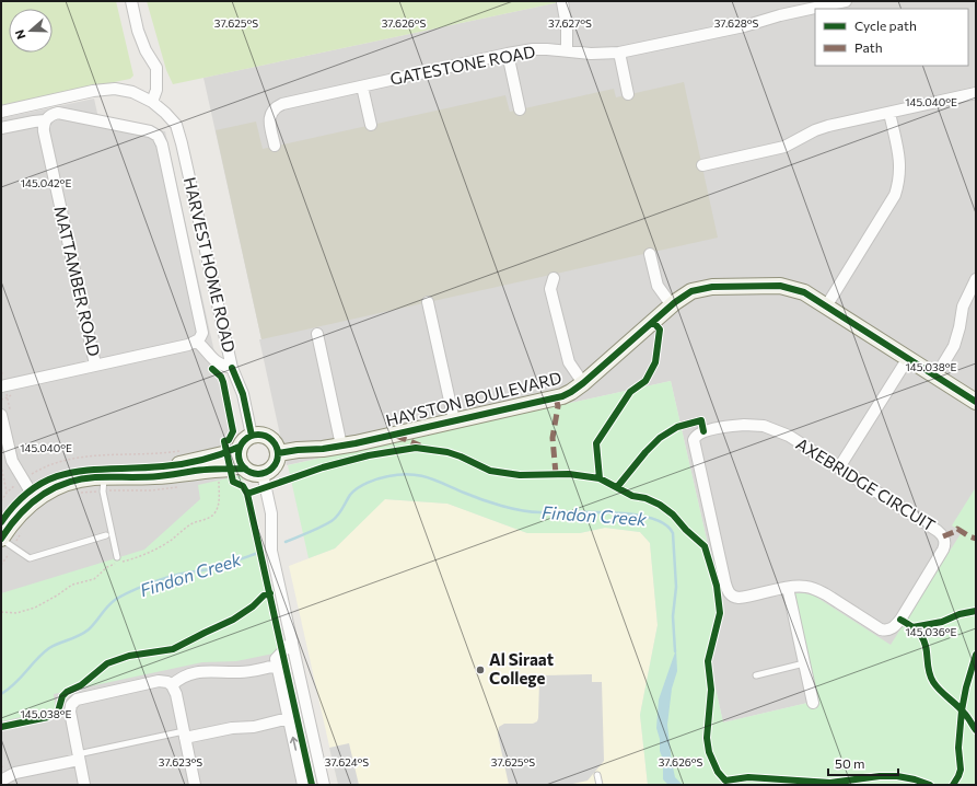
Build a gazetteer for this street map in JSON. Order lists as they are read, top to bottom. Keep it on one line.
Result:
{"streets":{"street":["GATESTONE ROAD","HARVEST HOME ROAD","MATTAMBER ROAD","HAYSTON BOULEVARD","AXEBRIDGE CIRCUIT"]},"crossings":[["HARVEST HOME ROAD","HAYSTON BOULEVARD"]],"water":["Findon Creek"],"places":["Al Siraat College"],"legend":["Cycle path","Path"],"scale_bar":"50 m","north":"left","coordinates":["37.625°S","37.626°S","37.627°S","37.628°S","145.040°E","145.042°E","145.038°E","145.036°E","37.623°S","37.624°S"]}
